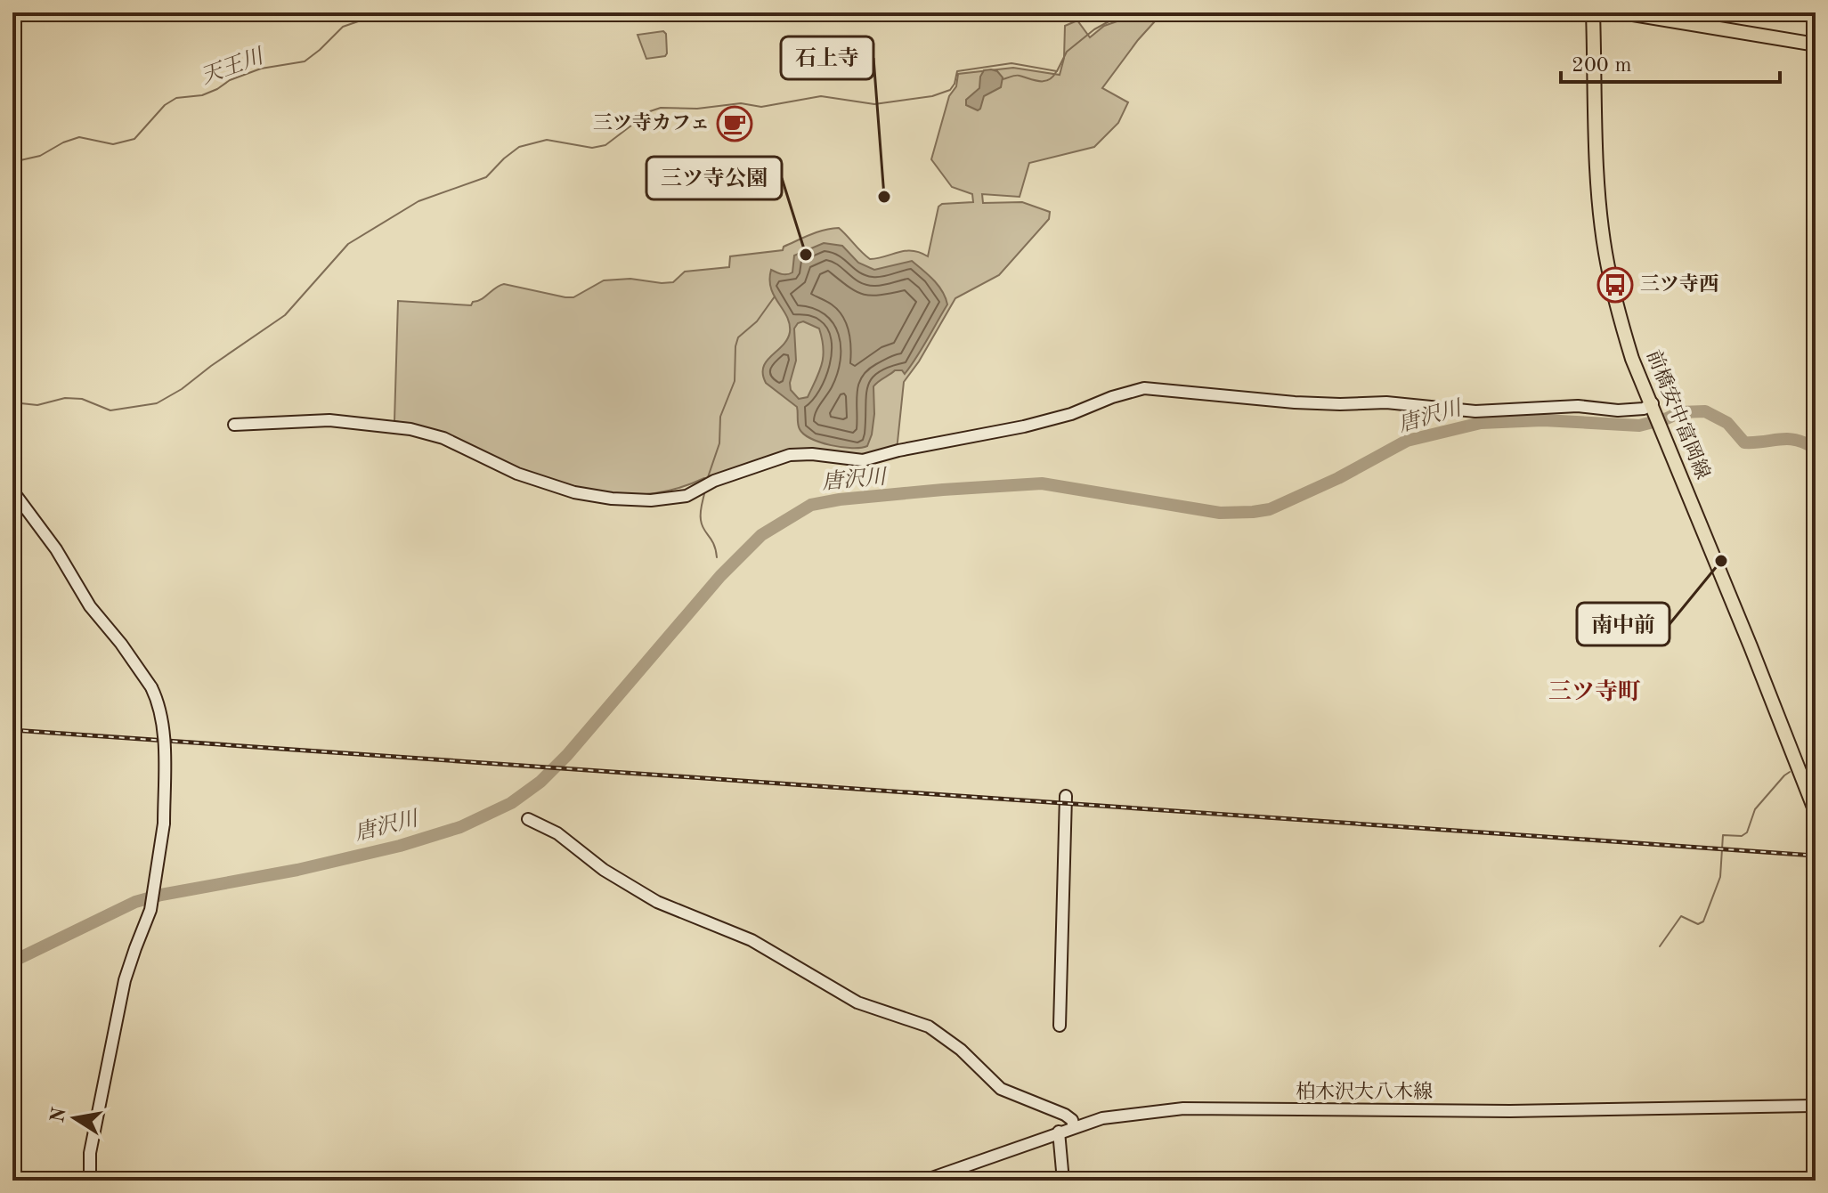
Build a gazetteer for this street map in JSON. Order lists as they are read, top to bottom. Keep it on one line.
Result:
{"streets":{"main road":["前橋安中富岡線"],"street":["柏木沢大八木線"]},"districts":["三ツ寺町"],"water":["天王川","唐沢川"],"places":{"cafe":["三ツ寺カフェ"],"other":["石上寺","三ツ寺公園","南中前"],"bus stop":["三ツ寺西"]},"scale_bar":"200 m","north":"left"}
